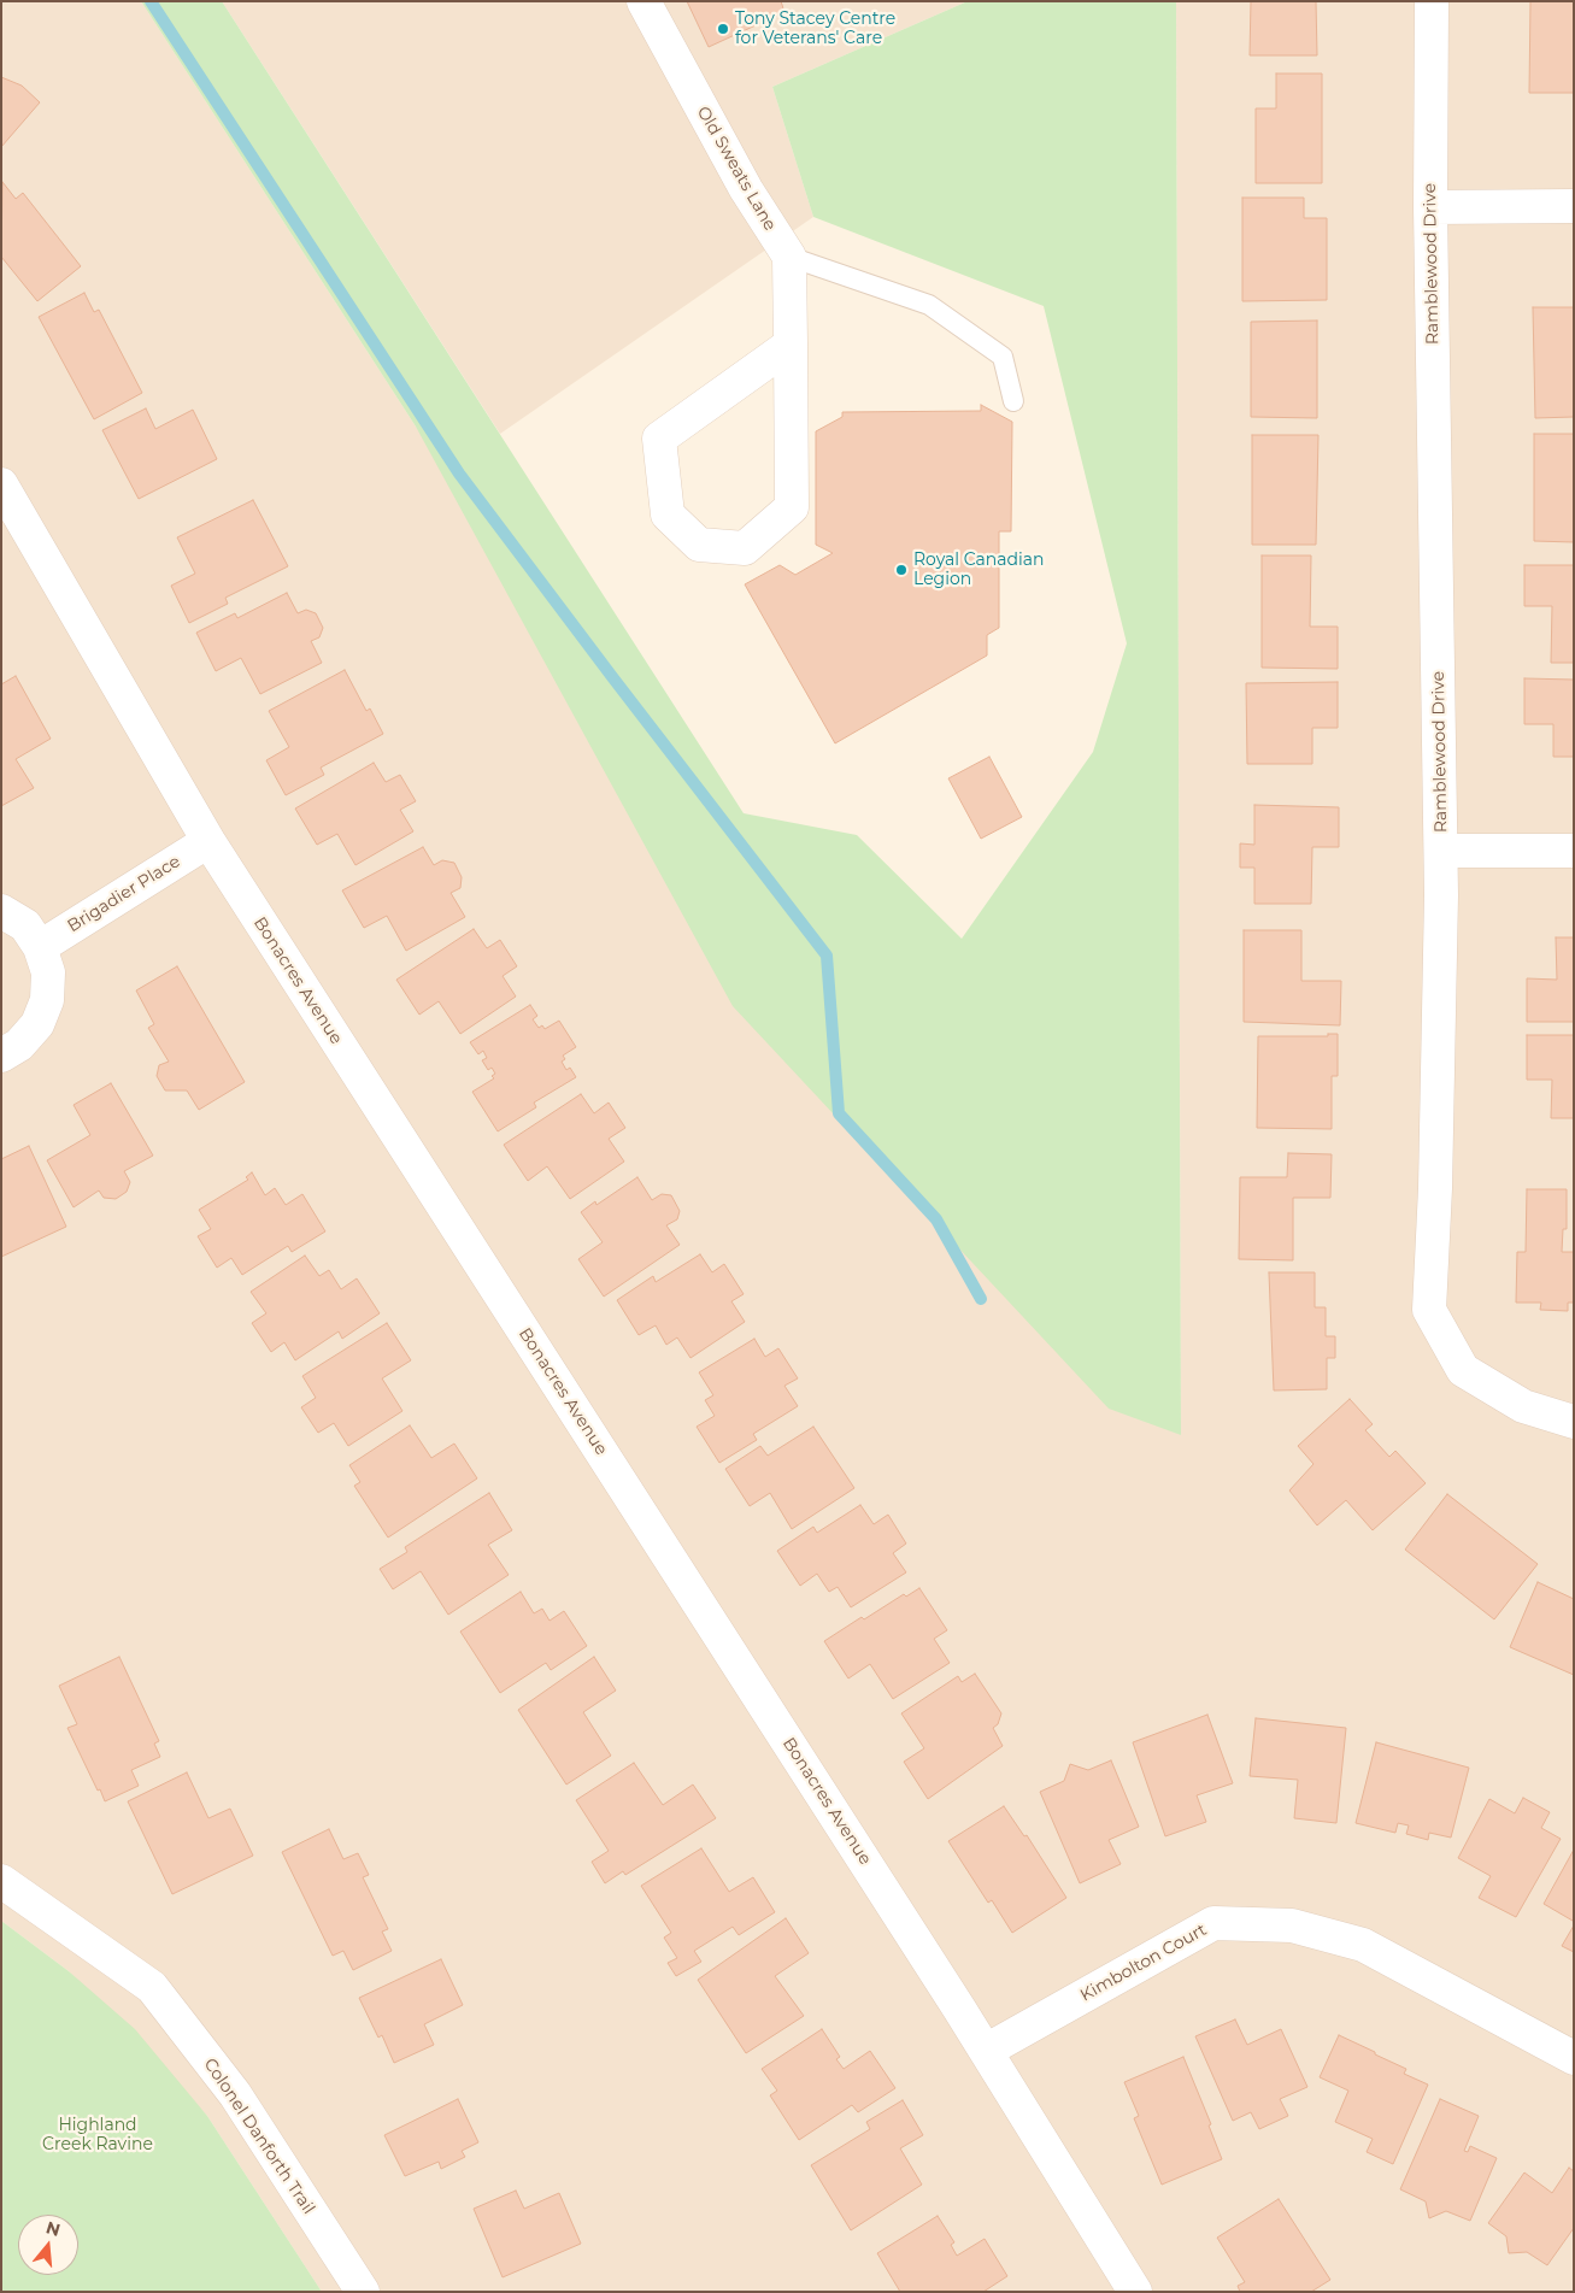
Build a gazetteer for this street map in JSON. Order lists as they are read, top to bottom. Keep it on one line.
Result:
{"streets":{"street":["Old Sweats Lane","Ramblewood Drive","Brigadier Place","Bonacres Avenue","Kimbolton Court","Colonel Danforth Trail"]},"crossings":[["Brigadier Place","Bonacres Avenue"],["Bonacres Avenue","Kimbolton Court"]],"parks":["Highland Creek Ravine"],"places":["Tony Stacey Centre for Veterans' Care","Royal Canadian Legion"],"north":"top"}
